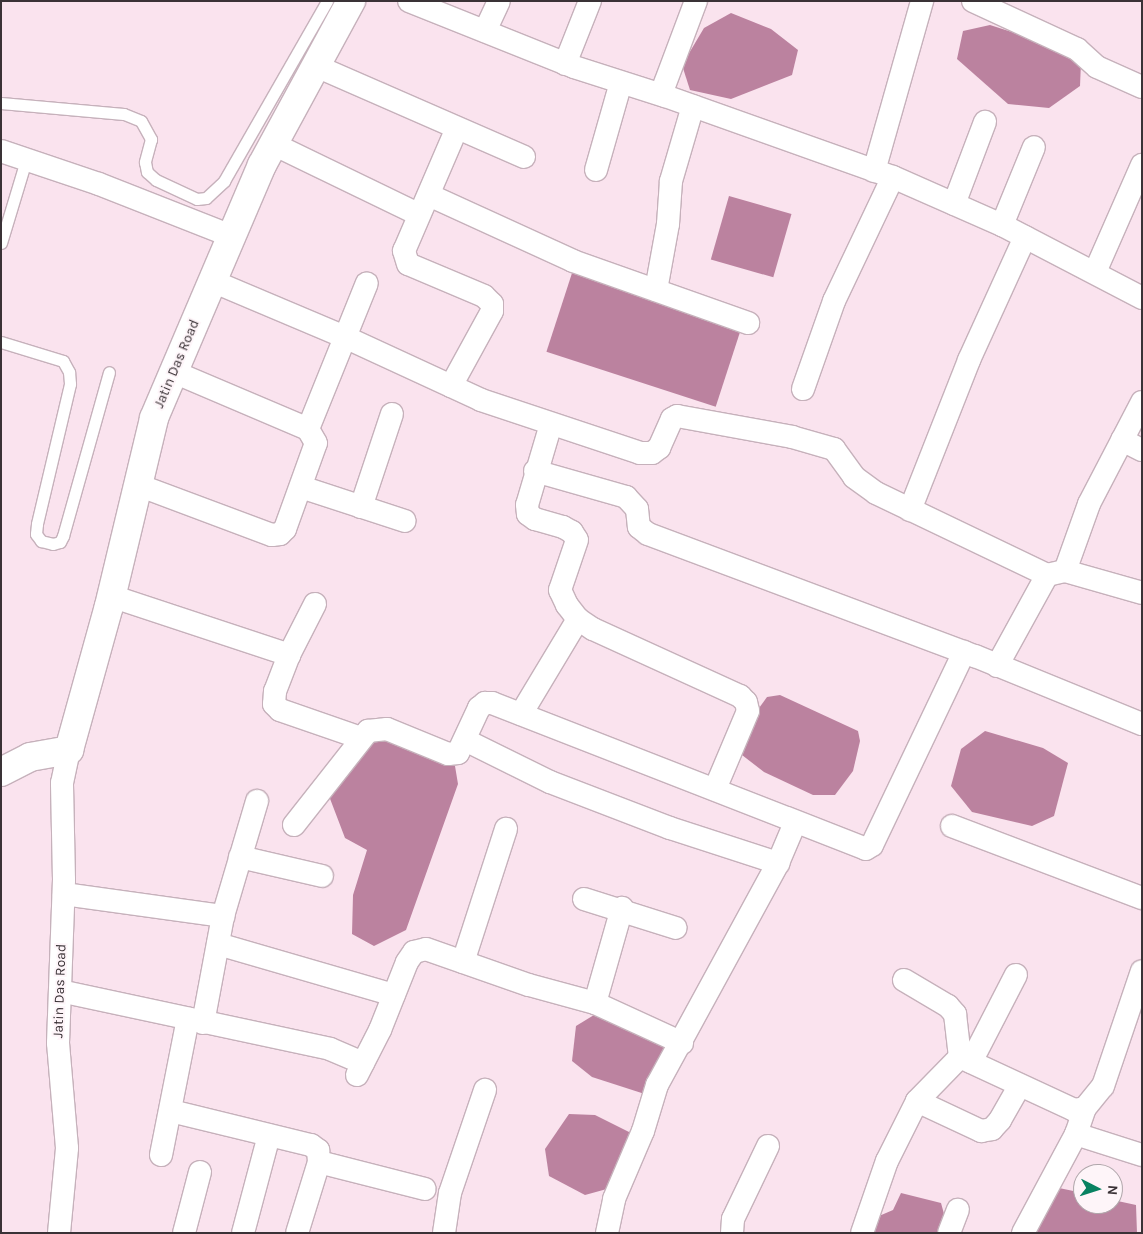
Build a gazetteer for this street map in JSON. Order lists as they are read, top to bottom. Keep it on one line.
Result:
{"streets":{"street":["Jatin Das Road"]},"north":"right"}
